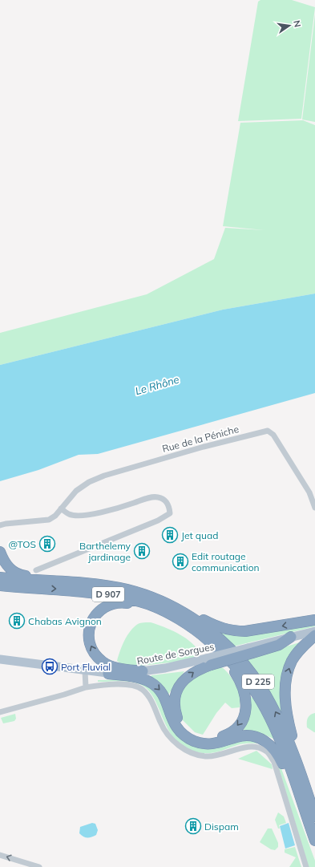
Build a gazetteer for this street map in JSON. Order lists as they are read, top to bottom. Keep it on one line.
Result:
{"streets":{"highway":["D 907","D 225"],"main road":["Route de Sorgues"],"street":["Rue de la Péniche"]},"crossings":[["D 907","Route de Sorgues"],["D 907","D 225"],["Route de Sorgues","D 225"]],"water":["Le Rhône"],"places":{"building":["Jet quad","@TOS","Barthelemy jardinage","Edit routage communication","Chabas Avignon","Dispam"],"bus stop":["Port Fluvial"]},"north":"right"}
